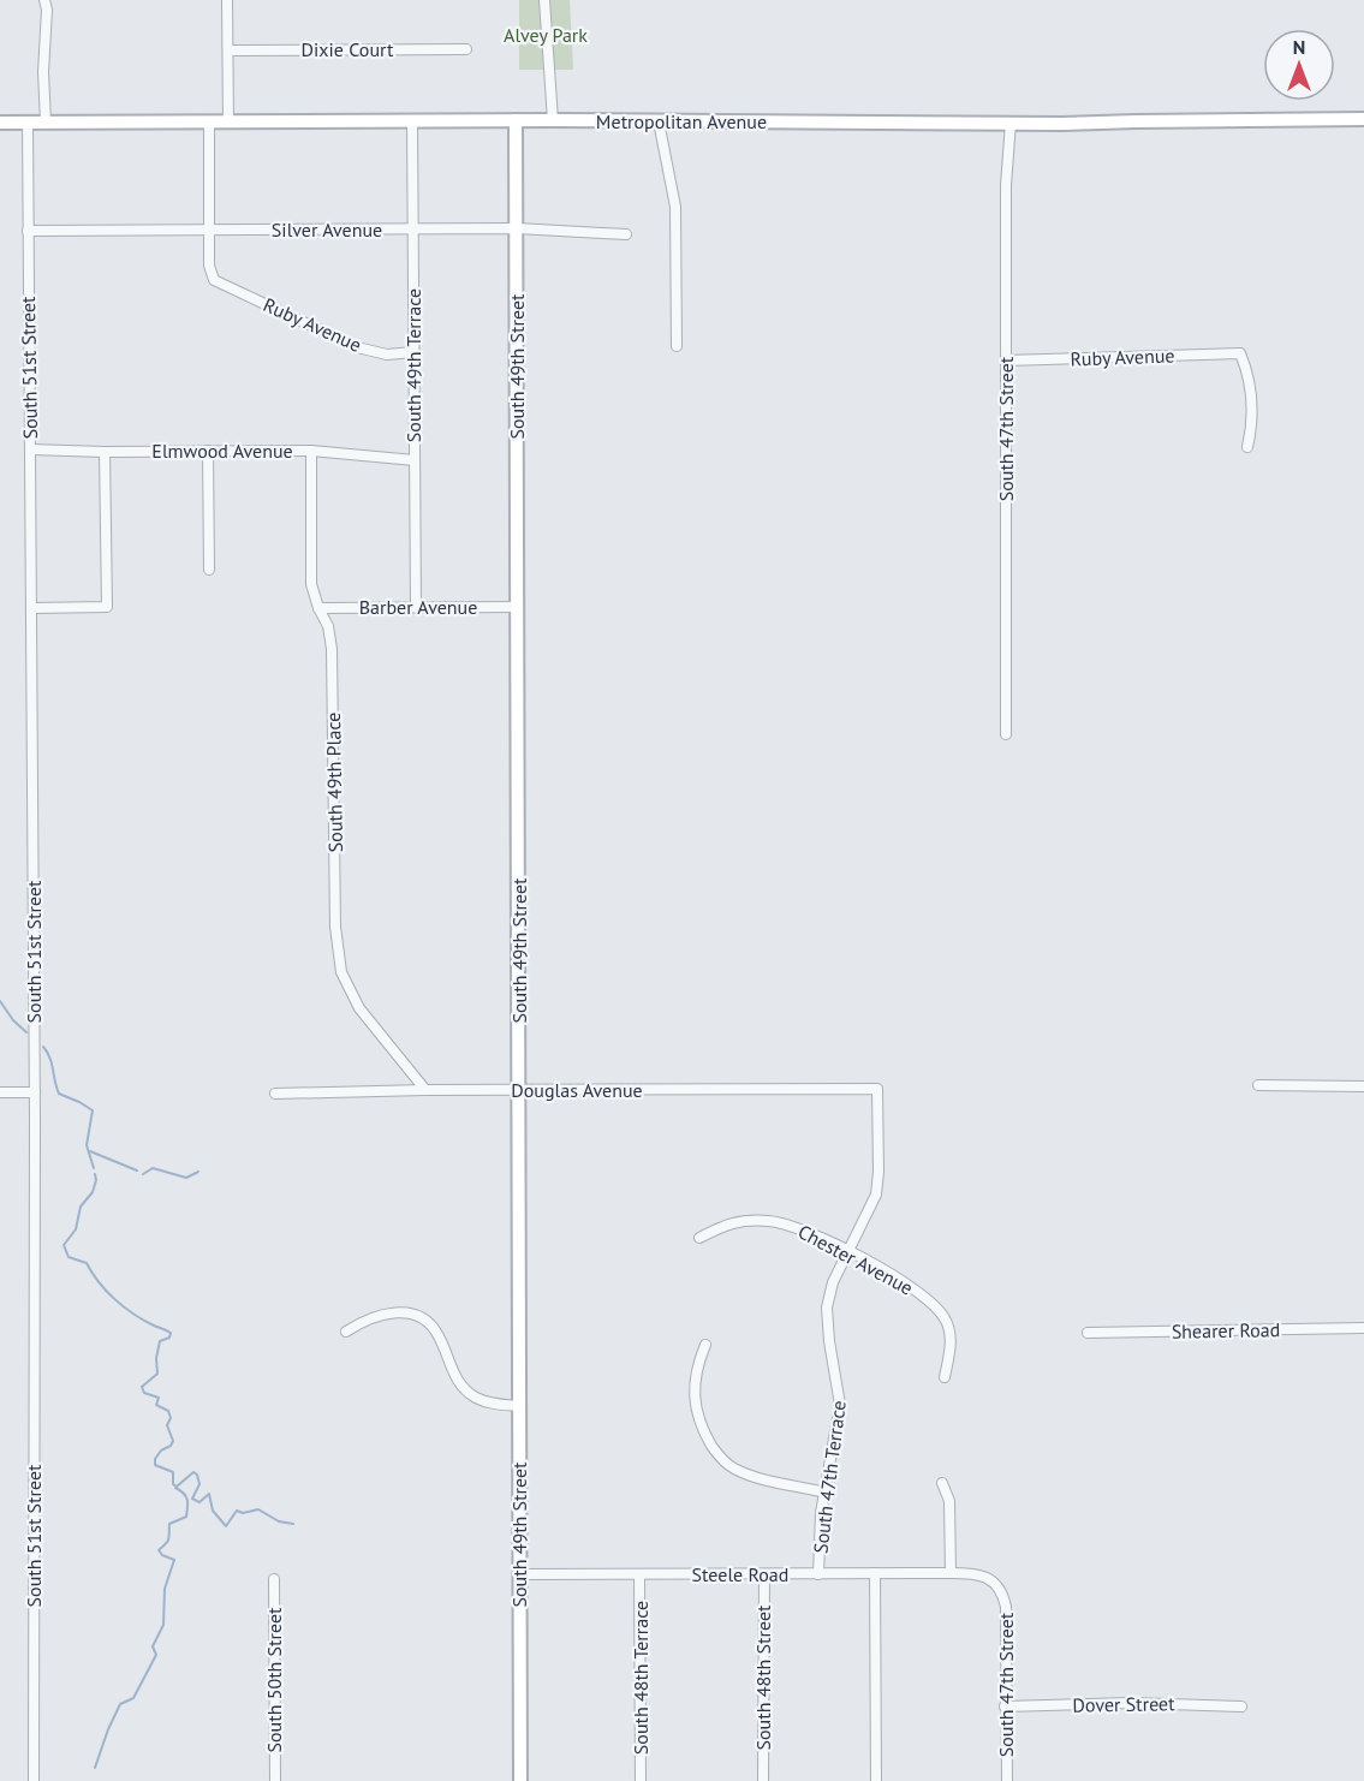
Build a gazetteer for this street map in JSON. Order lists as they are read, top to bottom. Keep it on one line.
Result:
{"streets":{"street":["Dixie Court","Metropolitan Avenue","Silver Avenue","Ruby Avenue","South 49th Terrace","South 49th Street","South 51st Street","South 47th Street","Elmwood Avenue","Barber Avenue","South 49th Place","Douglas Avenue","Chester Avenue","Shearer Road","South 47th Terrace","Steele Road","South 48th Terrace","South 48th Street","South 50th Street","Dover Street"]},"crossings":[["Metropolitan Avenue","South 49th Terrace"],["Metropolitan Avenue","South 49th Street"],["Metropolitan Avenue","South 51st Street"],["Metropolitan Avenue","South 47th Street"],["Silver Avenue","Ruby Avenue"],["Silver Avenue","South 49th Terrace"],["Silver Avenue","South 49th Street"],["Silver Avenue","South 51st Street"],["Ruby Avenue","South 49th Terrace"],["Ruby Avenue","South 47th Street"],["South 49th Terrace","Elmwood Avenue"],["South 49th Terrace","Barber Avenue"],["South 49th Street","Barber Avenue"],["South 49th Street","Douglas Avenue"],["South 49th Street","Steele Road"],["South 51st Street","Elmwood Avenue"],["South 47th Street","Steele Road"],["South 47th Street","Dover Street"],["Elmwood Avenue","South 49th Place"],["Barber Avenue","South 49th Place"],["South 49th Place","Douglas Avenue"],["Douglas Avenue","South 47th Terrace"],["Chester Avenue","South 47th Terrace"],["South 47th Terrace","Steele Road"],["Steele Road","South 48th Terrace"],["Steele Road","South 48th Street"]],"parks":["Alvey Park"],"north":"top"}
